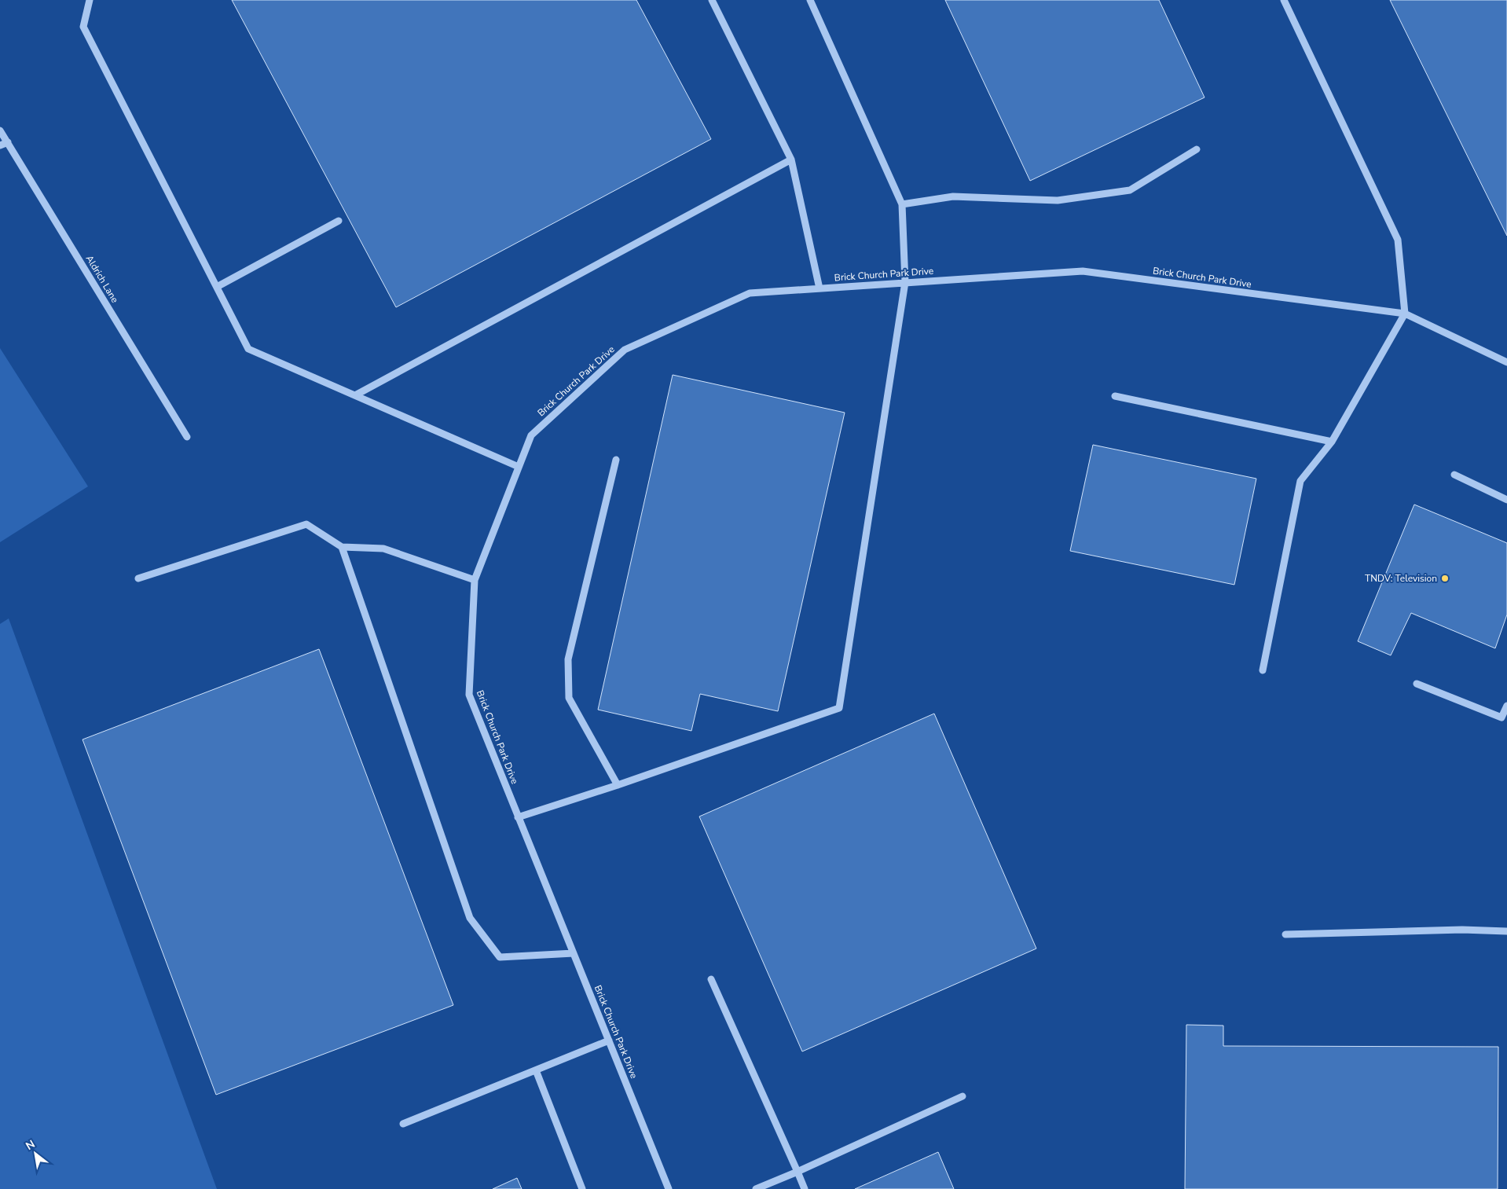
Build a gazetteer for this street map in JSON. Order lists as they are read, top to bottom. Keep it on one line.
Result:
{"streets":{"street":["Brick Church Park Drive","Aldrich Lane"]},"places":["TNDV: Television"],"north":"top left"}
